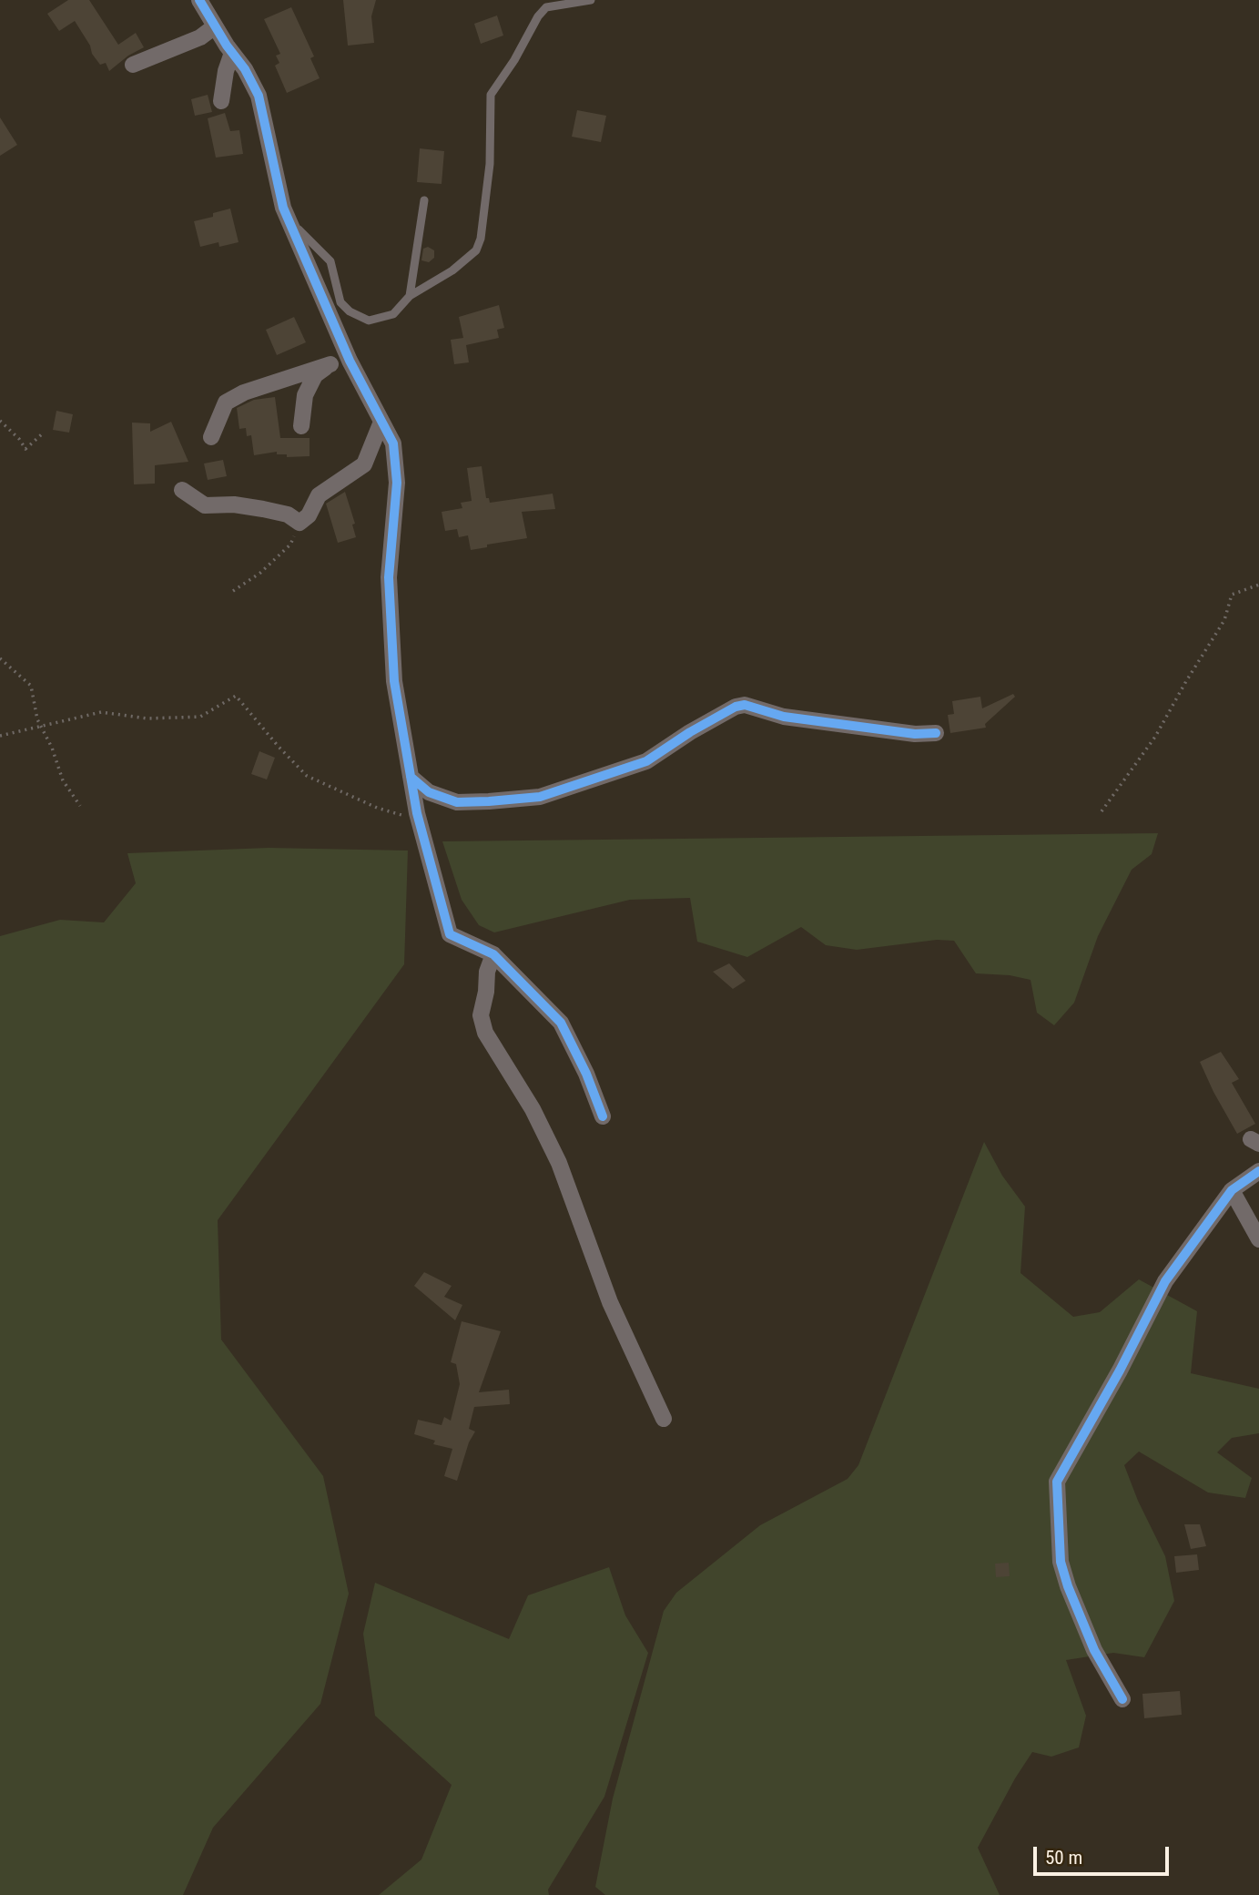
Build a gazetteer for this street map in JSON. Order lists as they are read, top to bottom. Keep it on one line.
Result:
{"scale_bar":"50 m"}
